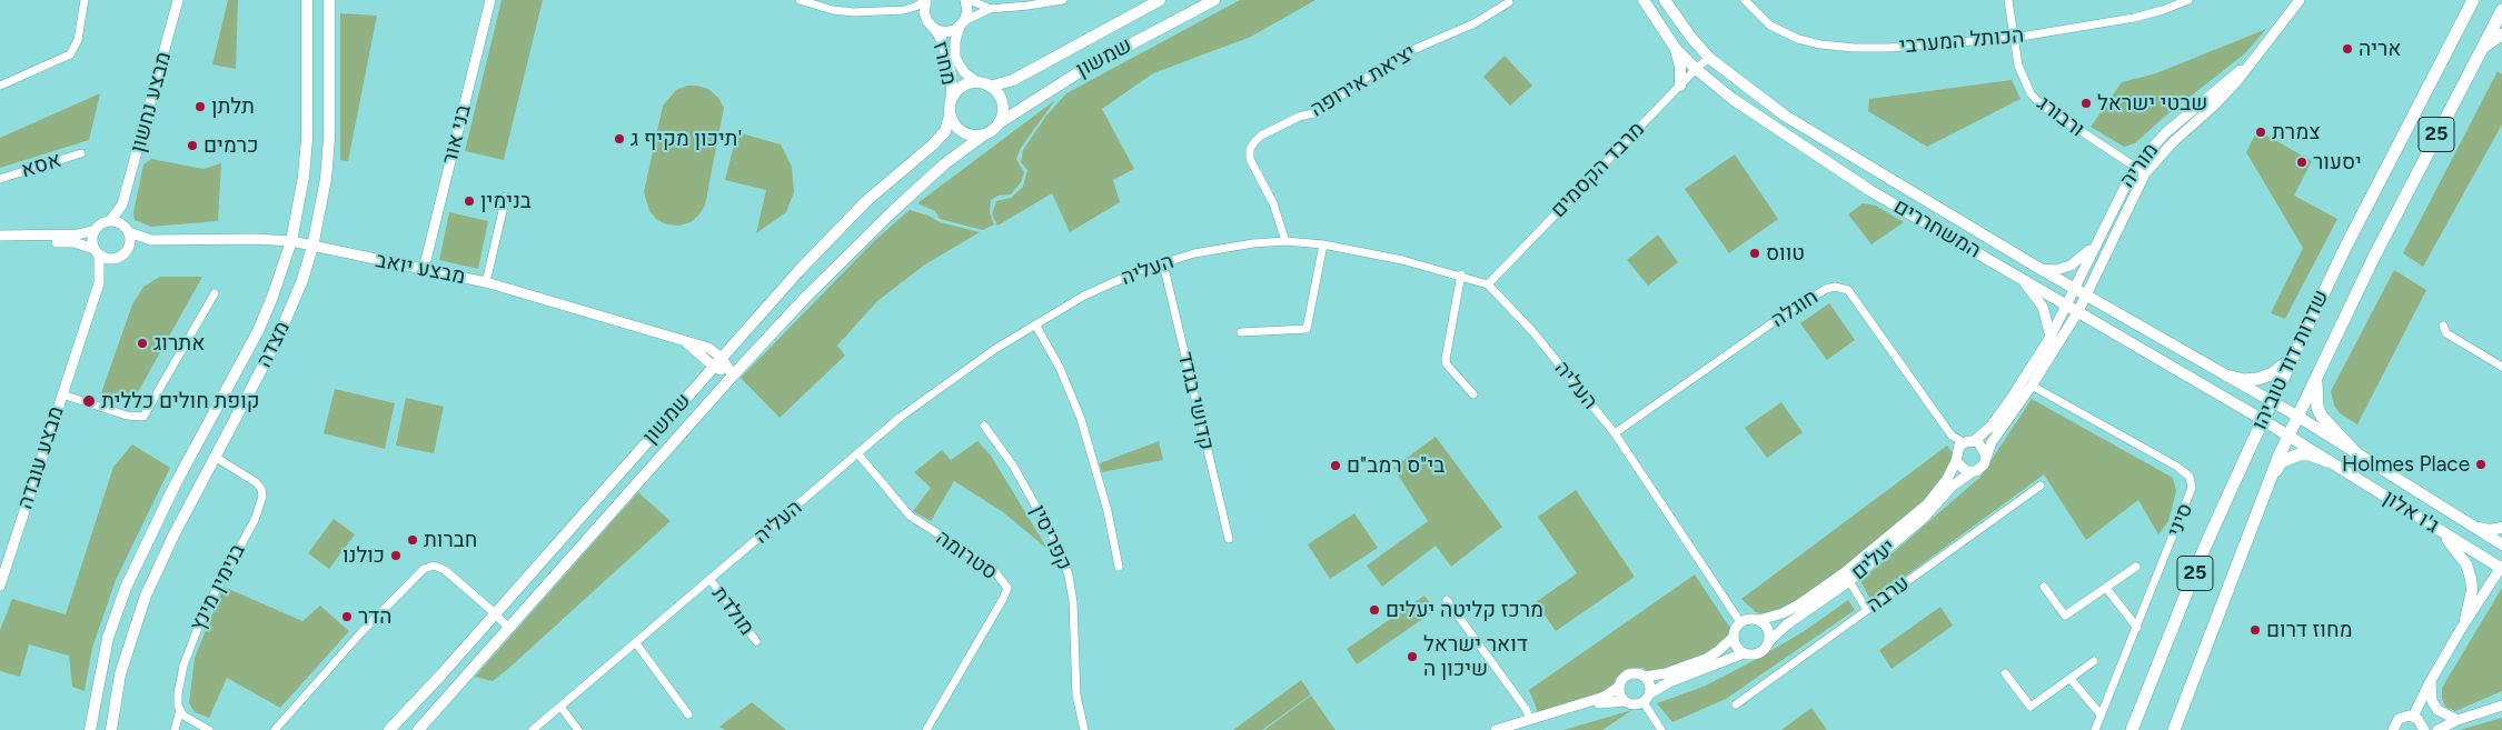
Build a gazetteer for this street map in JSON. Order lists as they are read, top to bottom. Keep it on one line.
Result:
{"streets":{"highway":["25","שדרות דוד טוביהו"],"main road":["שמשון","המשחררים","מצדה","ג'ו אלון"],"street":["הכותל המערבי","מחרז","יציאת אירופה","מבצע נחשון","ורבורג","בני אור","אסא","מוריה","מרבד הקסמים","מבצע יואב","העליה","חוגלה","קדושי בגדד","מבצע עובדה","סיני","קפריסין","סטרומה","יעלים","בנימין מינץ","ערבה","מולדת"]},"crossings":[["הכותל המערבי","ורבורג"],["שמשון","מחרז"],["שמשון","מבצע יואב"],["יציאת אירופה","העליה"],["מבצע נחשון","מבצע יואב"],["מבצע נחשון","מבצע עובדה"],["ורבורג","מוריה"],["בני אור","מבצע יואב"],["מוריה","המשחררים"],["מרבד הקסמים","המשחררים"],["מרבד הקסמים","העליה"],["המשחררים","שדרות דוד טוביהו"],["המשחררים","ג'ו אלון"],["מבצע יואב","מצדה"],["מבצע יואב","מבצע עובדה"],["העליה","חוגלה"],["העליה","קדושי בגדד"],["העליה","סטרומה"],["העליה","יעלים"],["העליה","מולדת"],["חוגלה","יעלים"],["מצדה","בנימין מינץ"],["שדרות דוד טוביהו","ג'ו אלון"]],"places":["אריה","שבטי ישראל","תלתן","צמרת","תיכון מקיף ג'","כרמים","יסעור","בנימין","טווס","אתרוג","קופת חולים כללית","Holmes Place","בי\"ס רמב\"ם","חברות","כולנו","מרכז קליטה יעלים","הדר","מחוז דרום","דואר ישראל שיכון ה"]}
